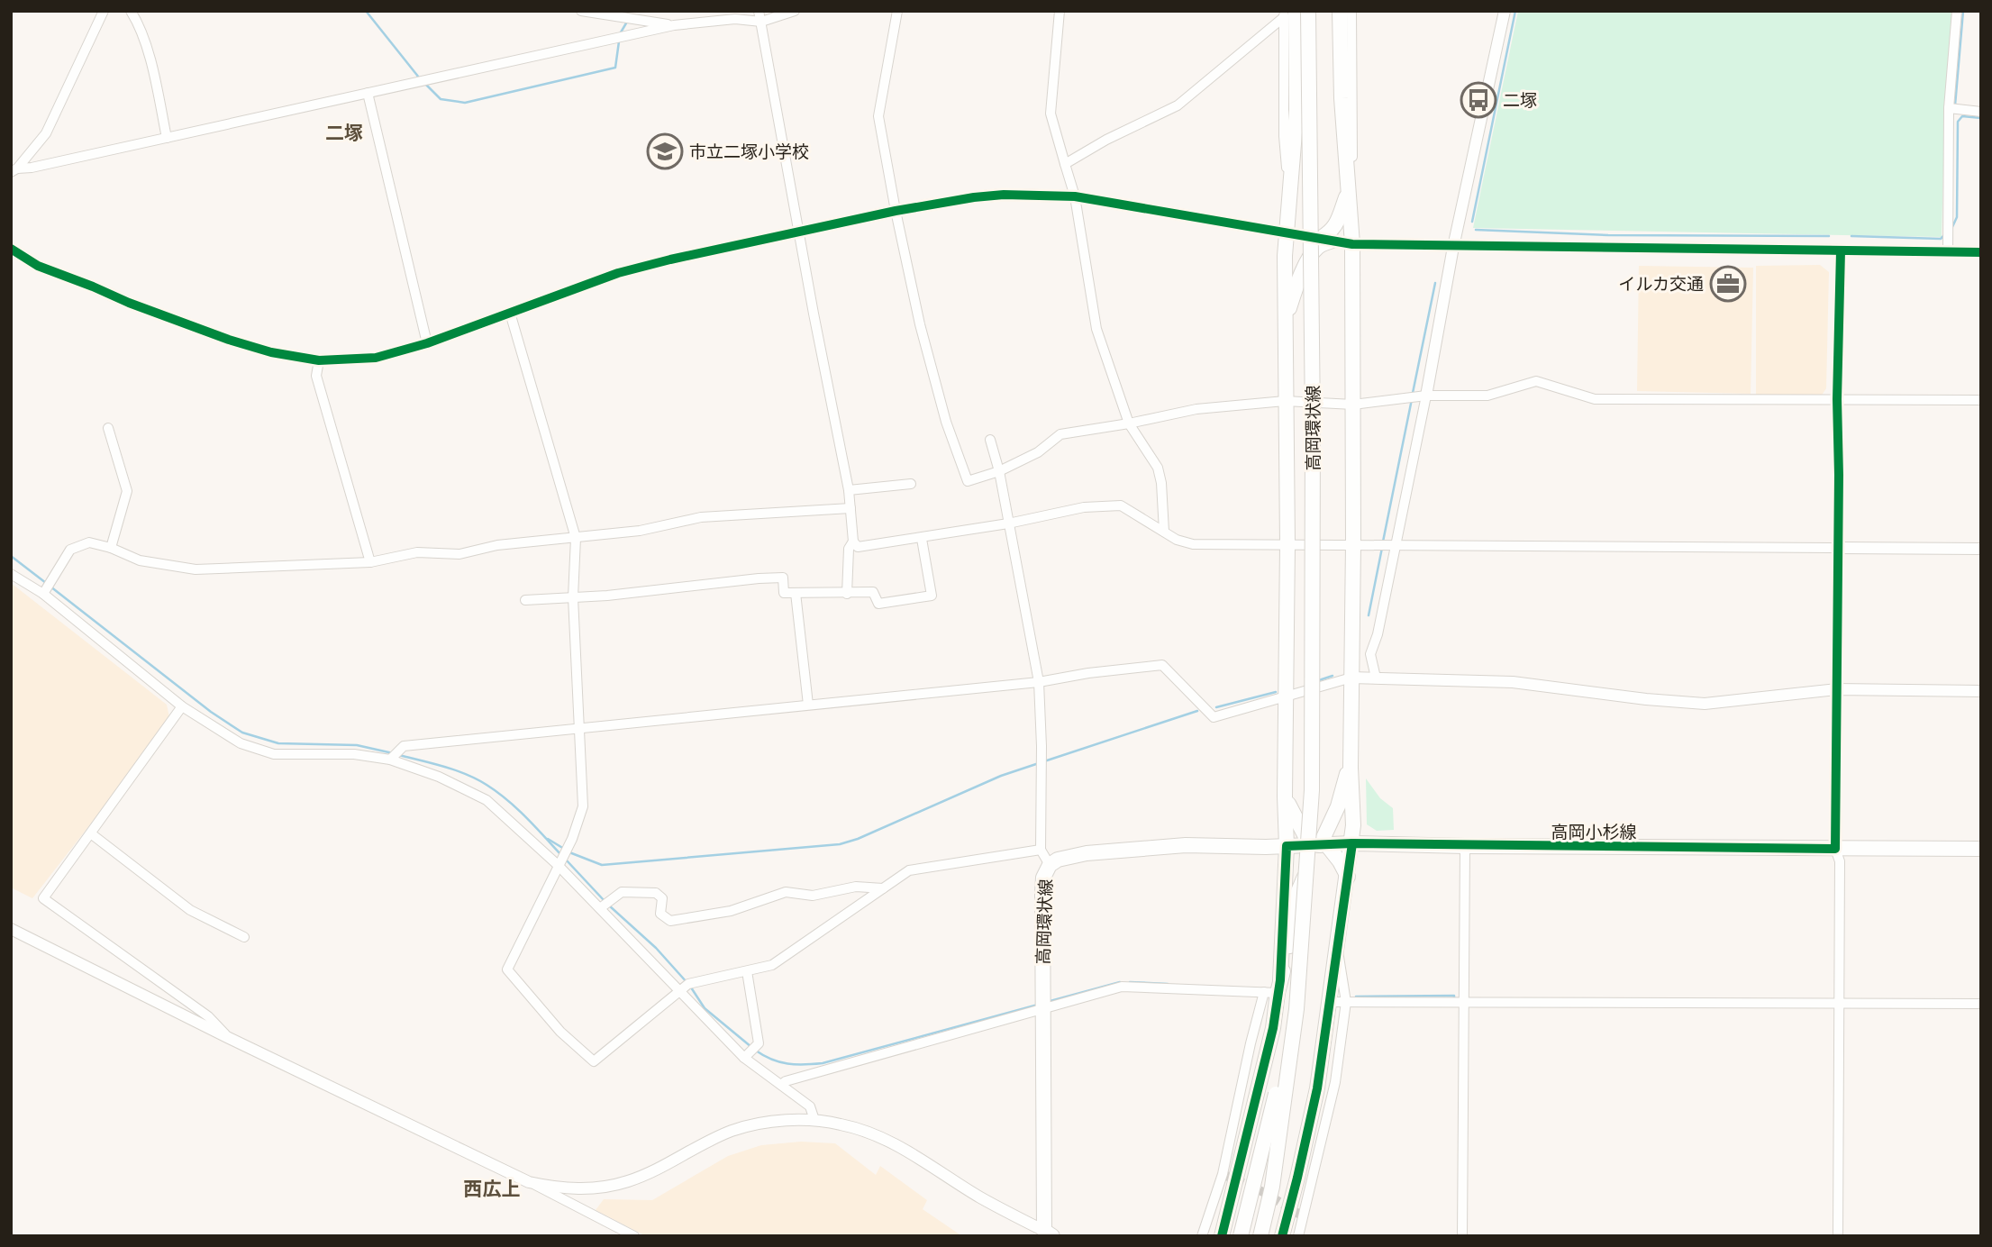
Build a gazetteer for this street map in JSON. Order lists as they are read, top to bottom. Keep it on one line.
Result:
{"streets":{"main road":["高岡環状線","高岡小杉線"]},"crossings":[["高岡環状線","高岡小杉線"]],"districts":["二塚","西広上"],"places":{"bus stop":["二塚"],"school or university":["市立二塚小学校"],"office":["イルカ交通"]}}
